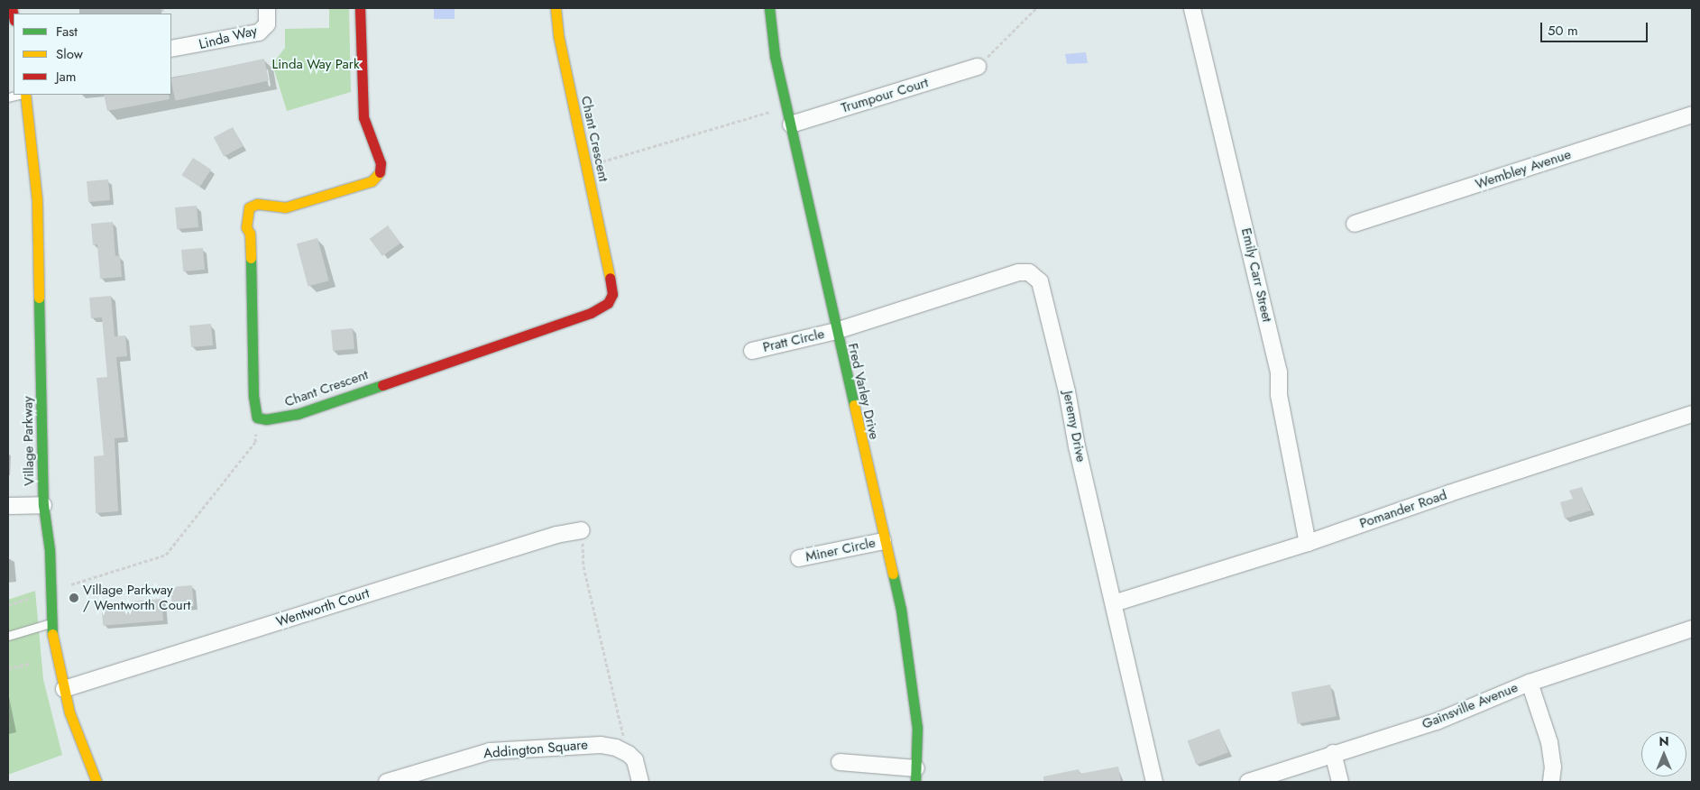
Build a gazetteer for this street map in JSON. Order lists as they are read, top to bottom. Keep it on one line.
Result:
{"streets":{"street":["Linda Way","Trumpour Court","Chant Crescent","Wembley Avenue","Emily Carr Street","Pratt Circle","Fred Varley Drive","Jeremy Drive","Village Parkway","Pomander Road","Miner Circle","Wentworth Court","Gainsville Avenue","Addington Square"]},"crossings":[["Trumpour Court","Fred Varley Drive"],["Emily Carr Street","Pomander Road"],["Pratt Circle","Fred Varley Drive"],["Pratt Circle","Jeremy Drive"],["Fred Varley Drive","Jeremy Drive"],["Fred Varley Drive","Miner Circle"],["Jeremy Drive","Pomander Road"],["Village Parkway","Wentworth Court"]],"parks":["Linda Way Park"],"places":["Village Parkway / Wentworth Court"],"legend":["Fast","Slow","Jam"],"scale_bar":"50 m","north":"top"}
